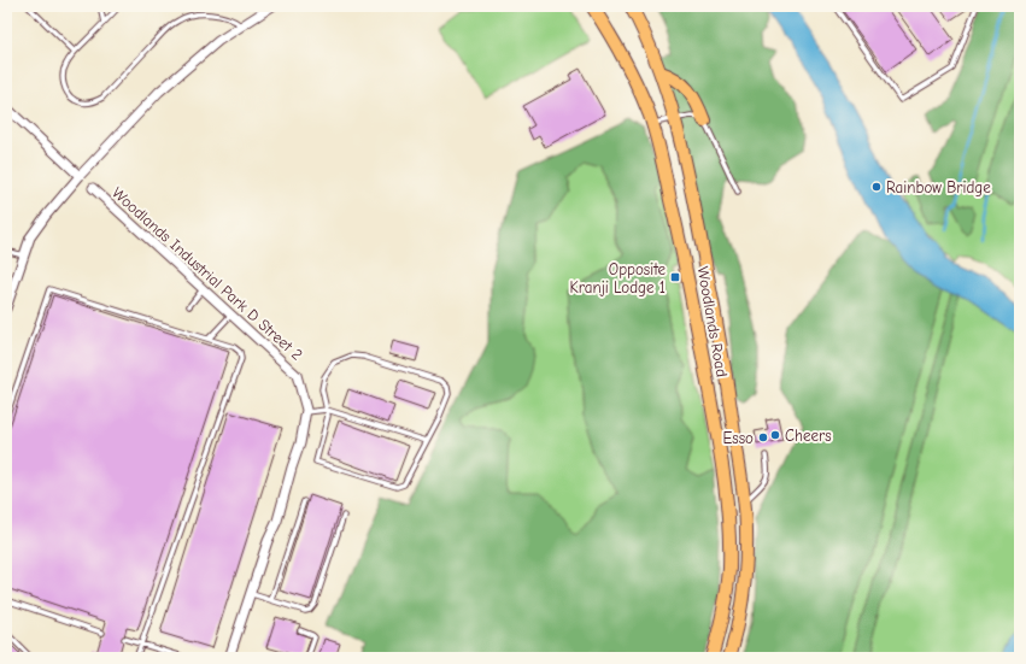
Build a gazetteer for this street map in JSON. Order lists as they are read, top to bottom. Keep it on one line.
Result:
{"streets":{"main road":["Woodlands Road"],"street":["Woodlands Industrial Park D Street 2"]},"places":{"other":["Rainbow Bridge","Cheers","Esso"],"transit":["Opposite Kranji Lodge 1"]}}
